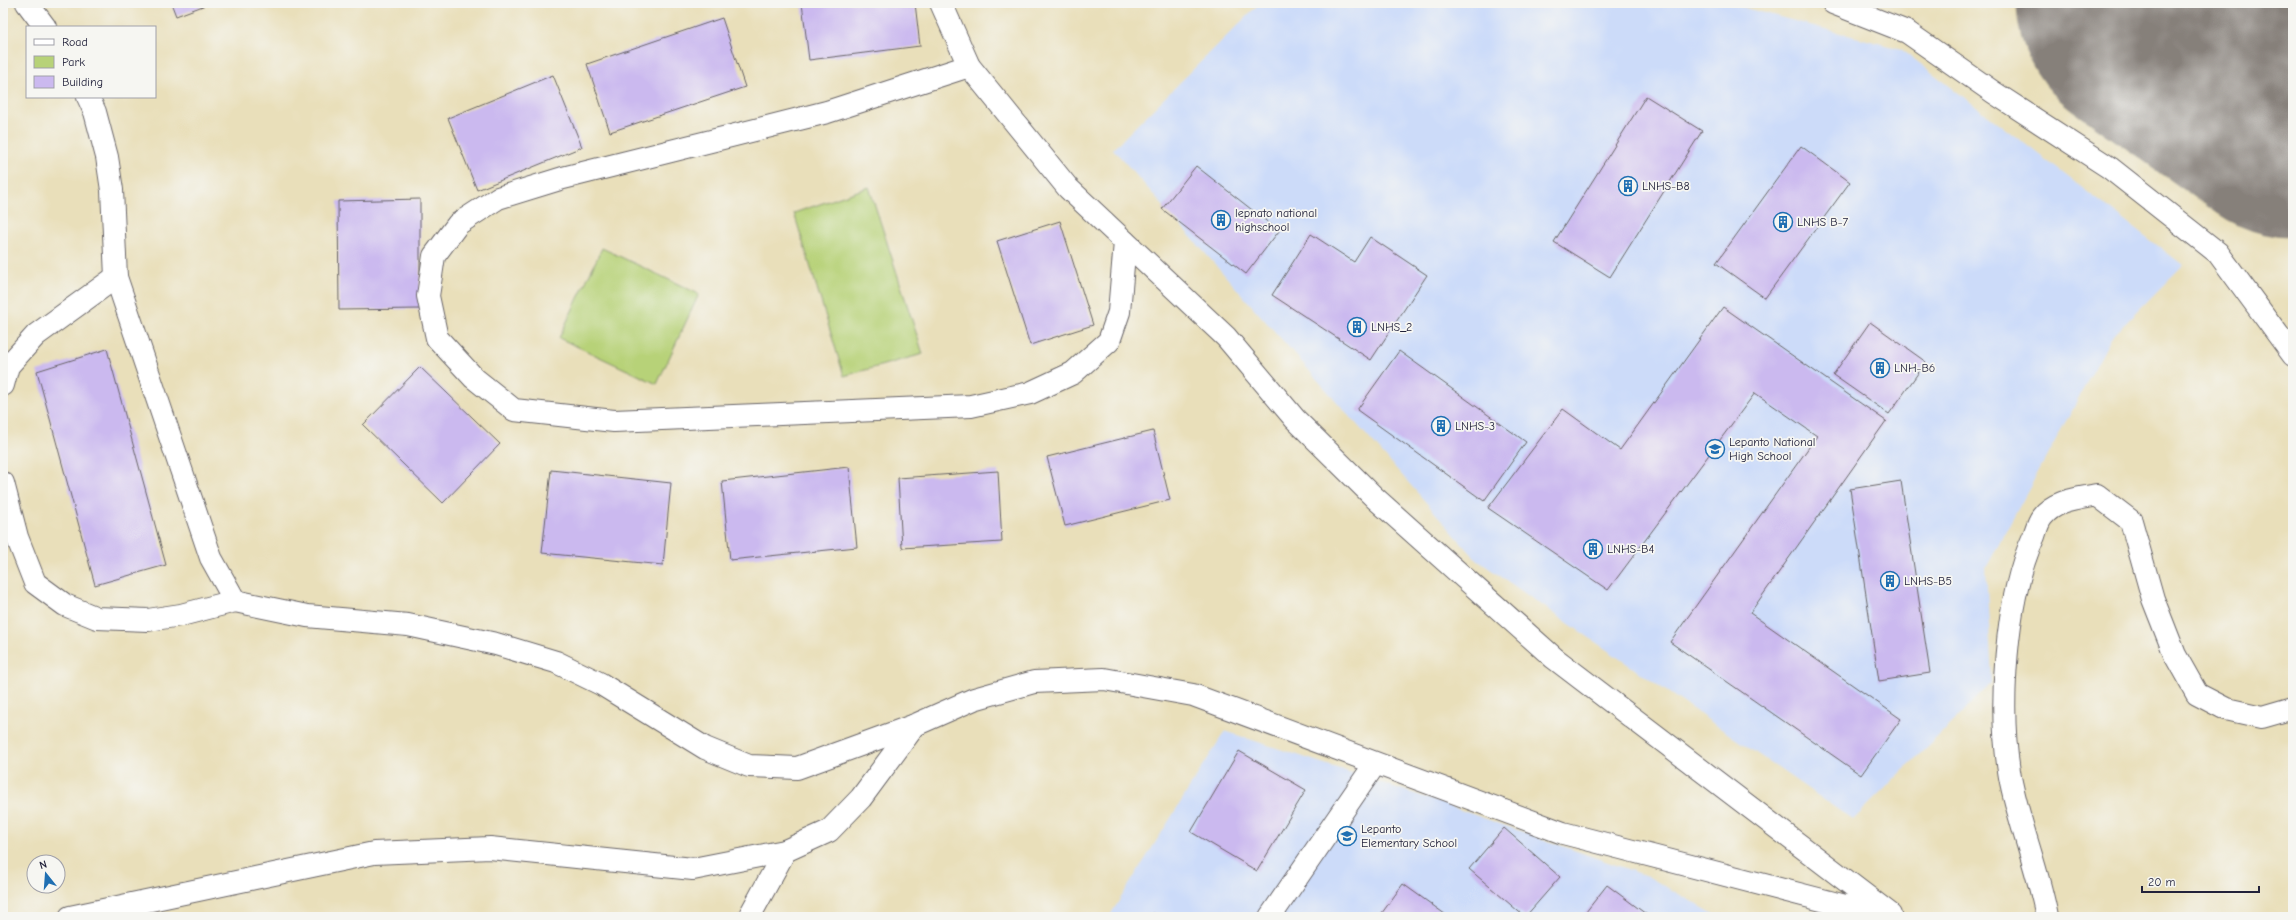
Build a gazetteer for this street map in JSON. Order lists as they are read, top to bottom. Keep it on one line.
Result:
{"places":{"building":["LNHS-B8","lepnato national highschool","LNHS B-7","LNHS_2","LNH-B6","LNHS-3","LNHS-B4","LNHS-B5"],"school or university":["Lepanto National High School","Lepanto Elementary School"]},"legend":["Road","Park","Building"],"scale_bar":"20 m","north":"top"}
